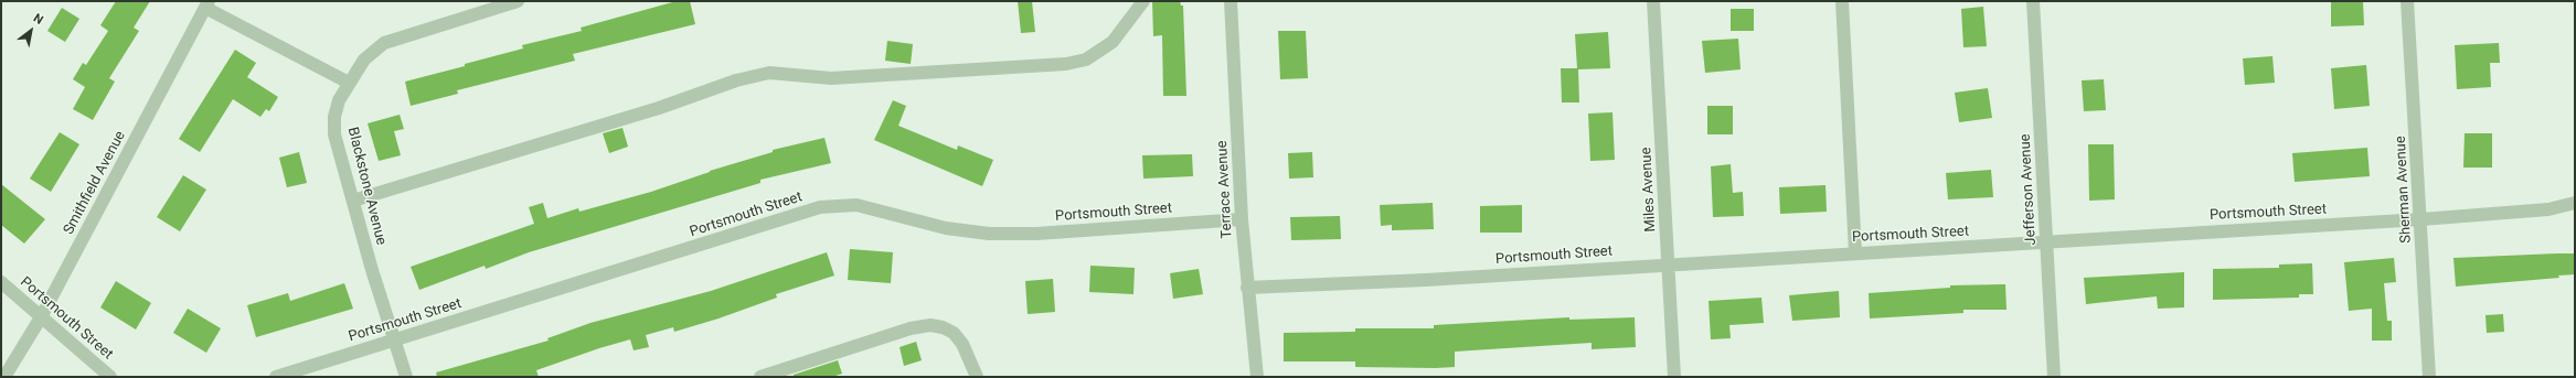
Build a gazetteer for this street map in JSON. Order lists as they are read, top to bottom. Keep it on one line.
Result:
{"streets":{"street":["Smithfield Avenue","Blackstone Avenue","Terrace Avenue","Miles Avenue","Jefferson Avenue","Sherman Avenue","Portsmouth Street"]},"crossings":[["Smithfield Avenue","Portsmouth Street"],["Blackstone Avenue","Portsmouth Street"],["Terrace Avenue","Portsmouth Street"],["Miles Avenue","Portsmouth Street"],["Jefferson Avenue","Portsmouth Street"],["Sherman Avenue","Portsmouth Street"]],"north":"top right"}
